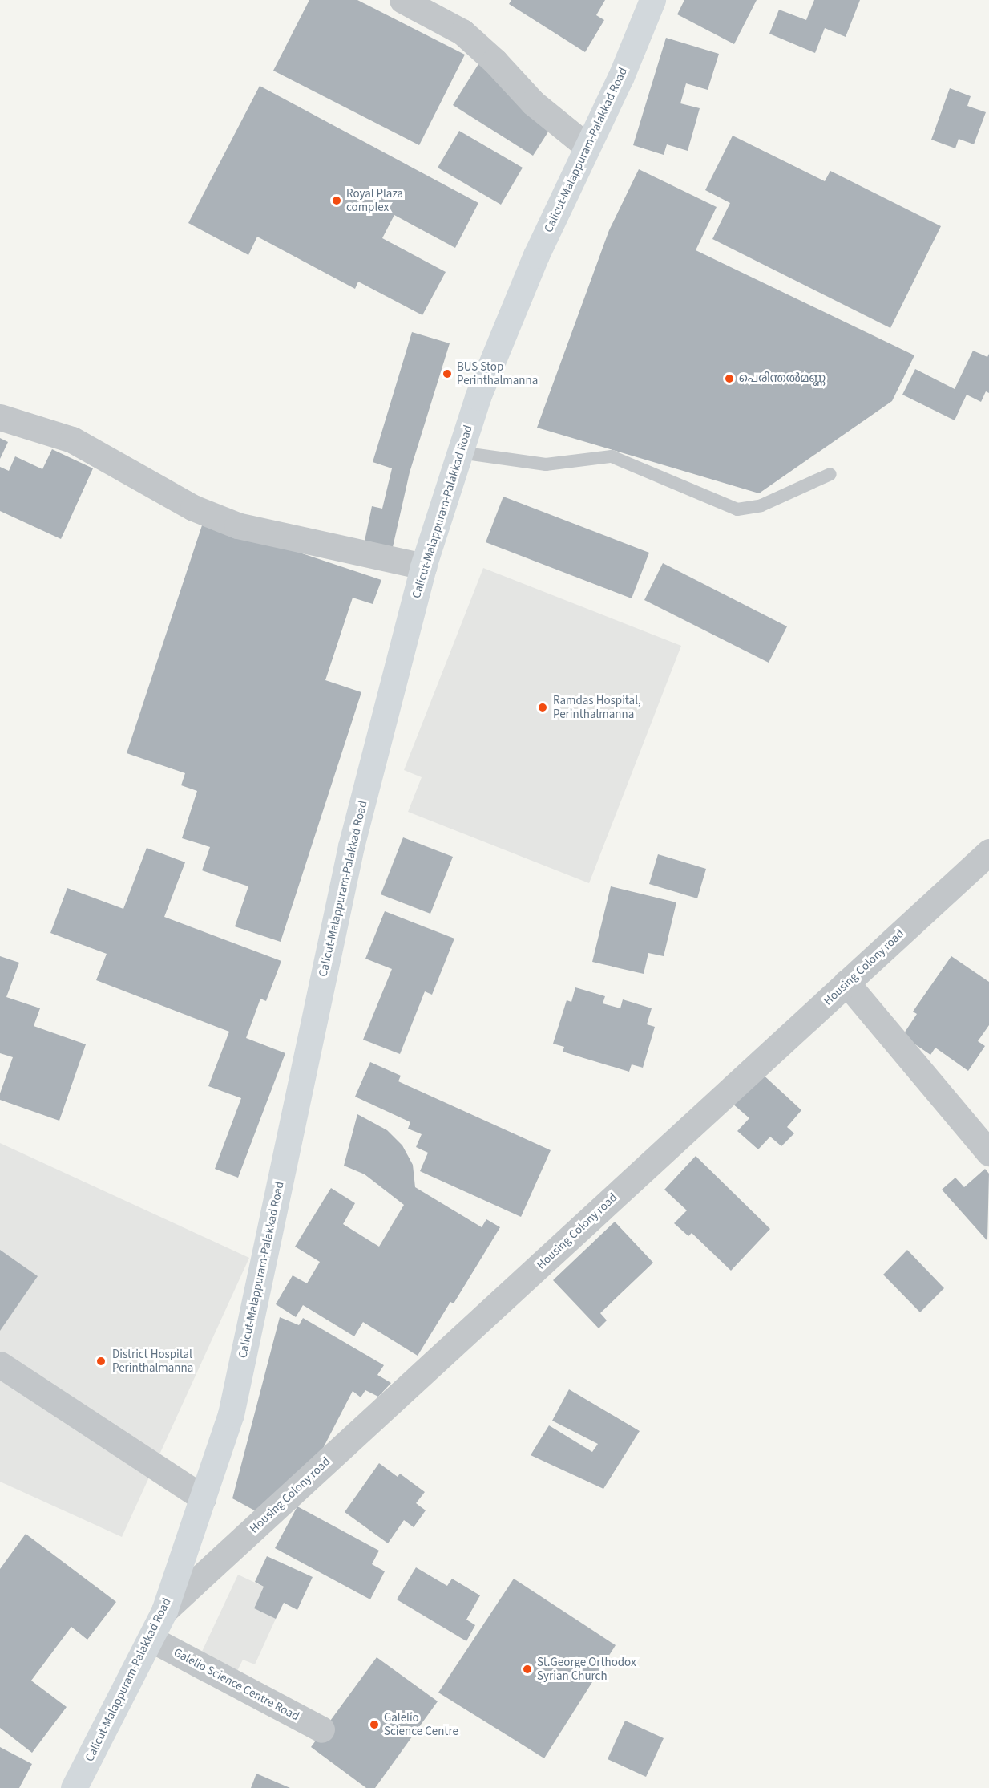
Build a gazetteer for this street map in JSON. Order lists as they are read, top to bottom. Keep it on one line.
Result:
{"streets":{"highway":["Calicut-Malappuram-Palakkad Road"],"street":["Housing Colony road","Galelio Science Centre Road"]},"crossings":[["Calicut-Malappuram-Palakkad Road","Housing Colony road"],["Calicut-Malappuram-Palakkad Road","Galelio Science Centre Road"]],"places":["Royal Plaza complex","BUS Stop Perinthalmanna","പെരിന്തൽമണ്ണ","Ramdas Hospital, Perinthalmanna","District Hospital Perinthalmanna","St.George Orthodox Syrian Church","Galelio Science Centre"]}
